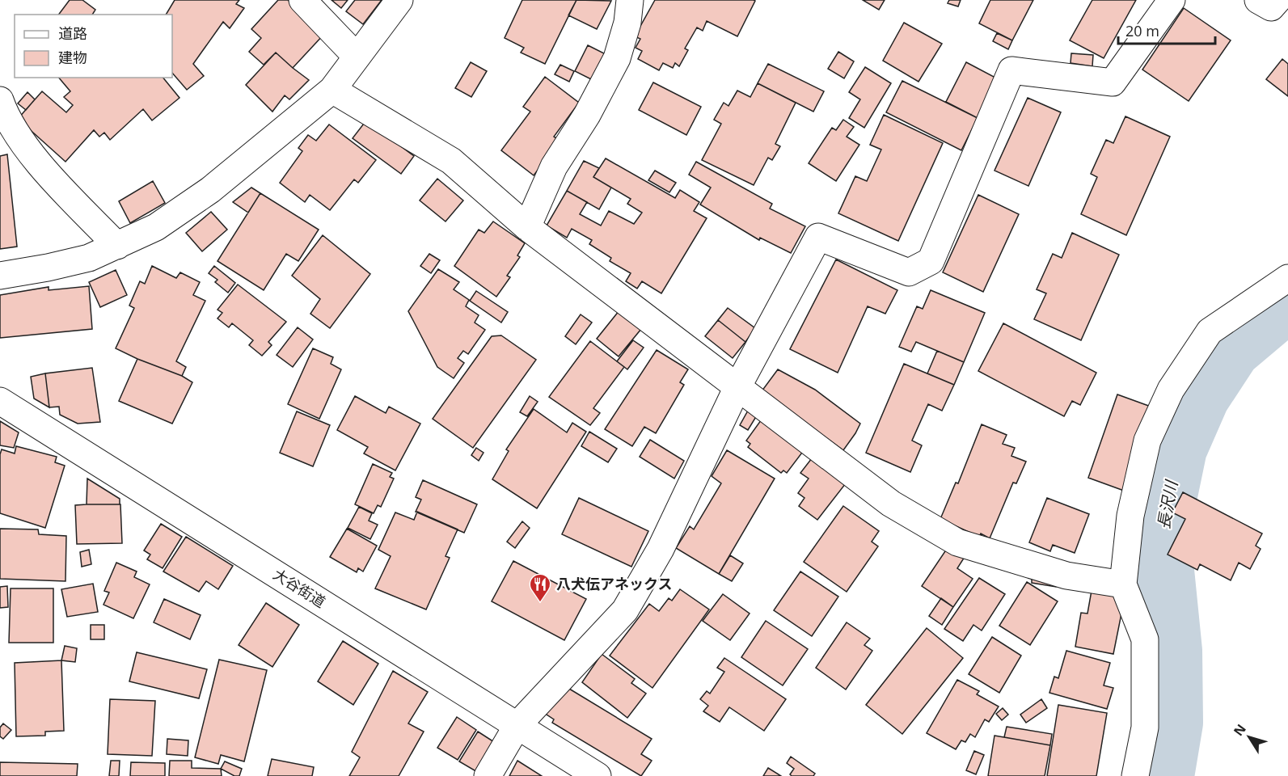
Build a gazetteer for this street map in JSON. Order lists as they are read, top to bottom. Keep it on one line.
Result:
{"streets":{"street":["大谷街道"]},"water":["長沢川"],"places":{"restaurant":["八犬伝アネックス"]},"legend":["道路","建物"],"scale_bar":"20 m","north":"top left"}
